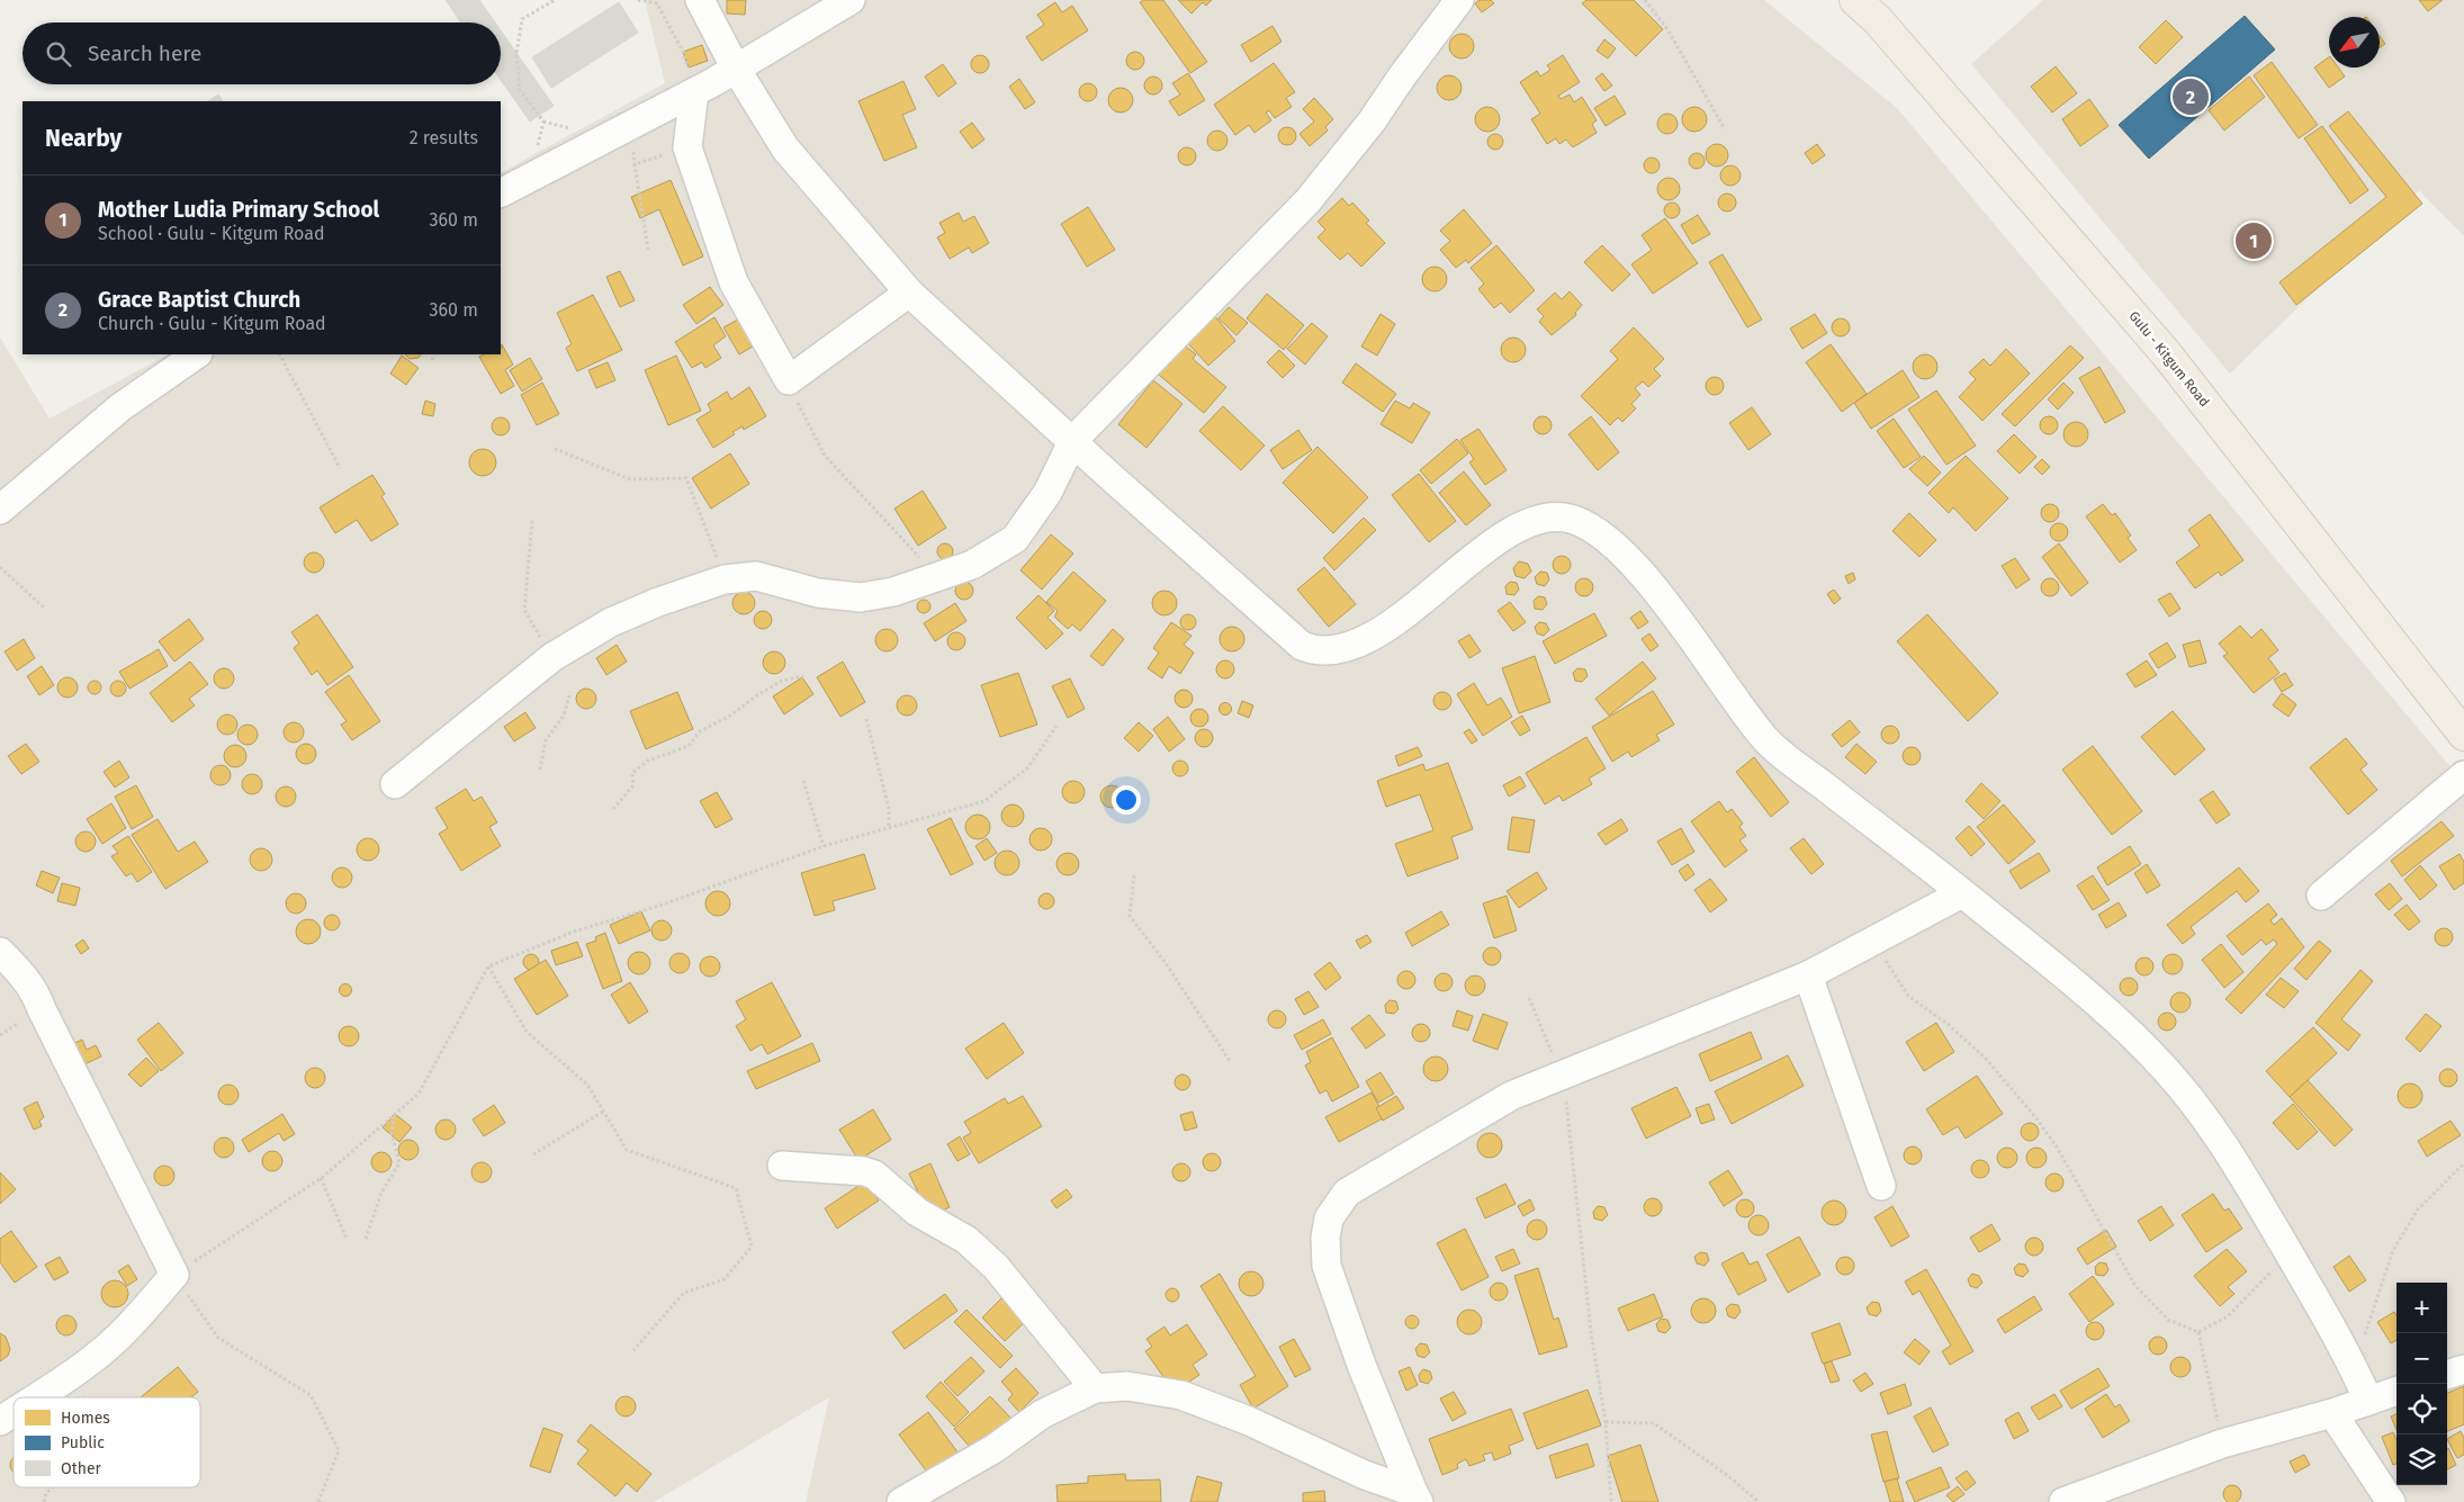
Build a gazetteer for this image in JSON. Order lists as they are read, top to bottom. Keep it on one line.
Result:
{"streets":{"main road":["Gulu - Kitgum Road"]},"legend":["Homes","Public","Other"],"north":"bottom left","page":{"search":"Search here","pins":["2","1"],"heading":["Nearby","2 results"],"list":[{"mark":"1","name":"Mother Ludia Primary School","note":"School · Gulu - Kitgum Road","value":"360 m"},{"mark":"2","name":"Grace Baptist Church","note":"Church · Gulu - Kitgum Road","value":"360 m"}],"map_buttons":["+","−"]}}
